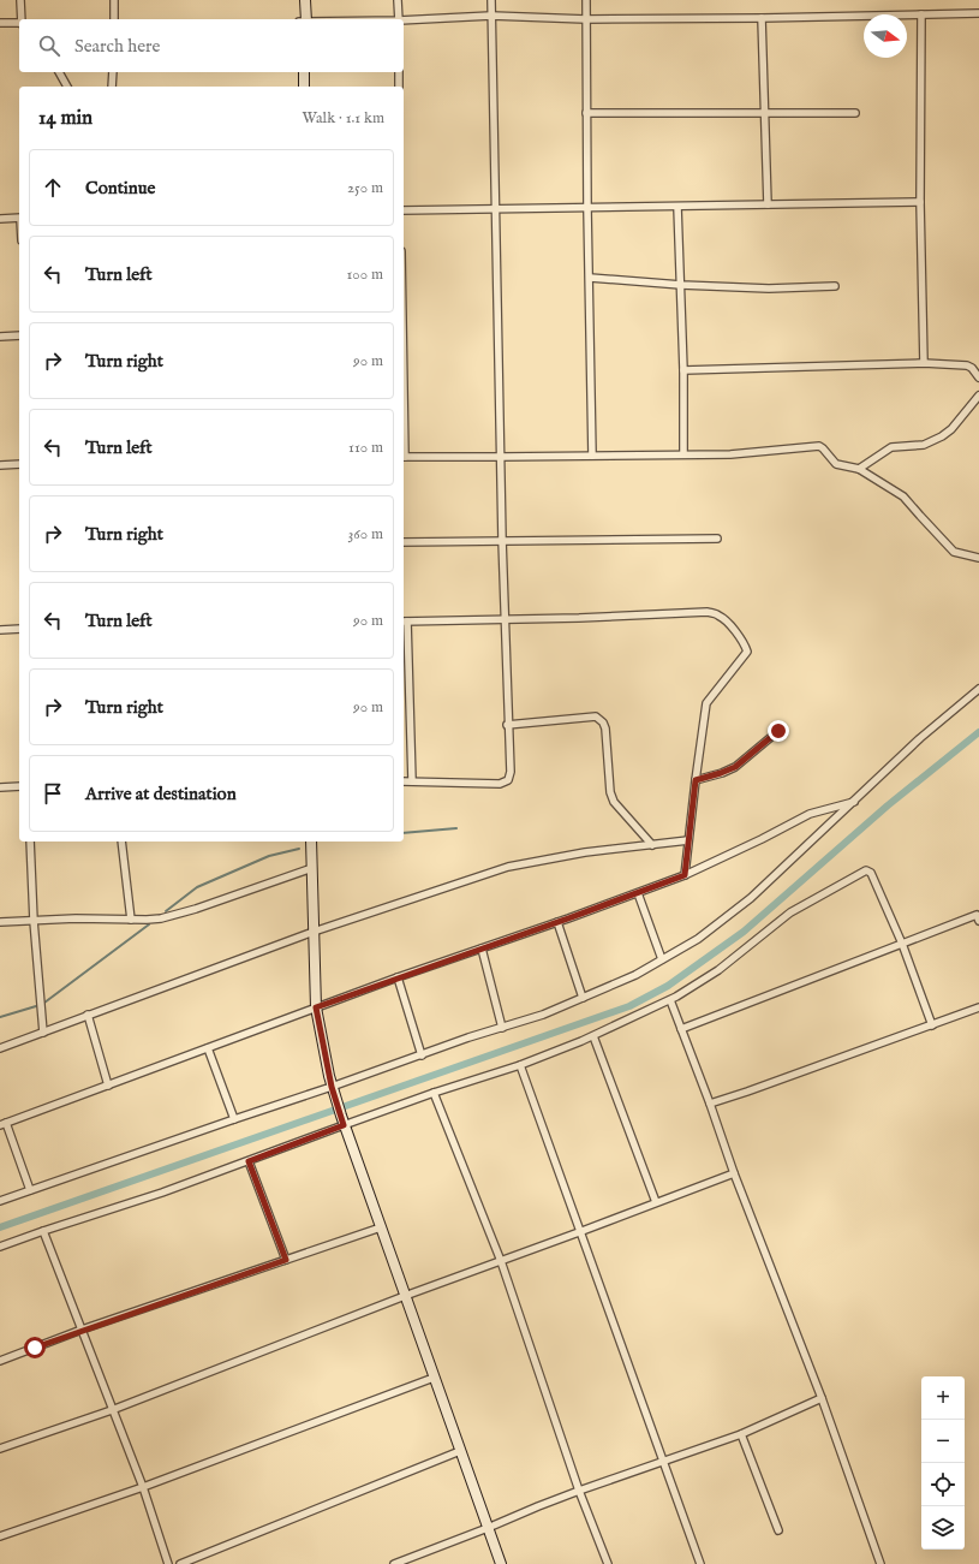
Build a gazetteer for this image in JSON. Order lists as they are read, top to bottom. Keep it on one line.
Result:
{"north":"right","page":{"search":"Search here","heading":["14 min","Walk · 1.1 km"],"list":[["Continue","250 m"],["Turn left","100 m"],["Turn right","90 m"],["Turn left","110 m"],["Turn right","360 m"],["Turn left","90 m"],["Turn right","90 m"],"Arrive at destination"],"map_buttons":["+","−"]}}
